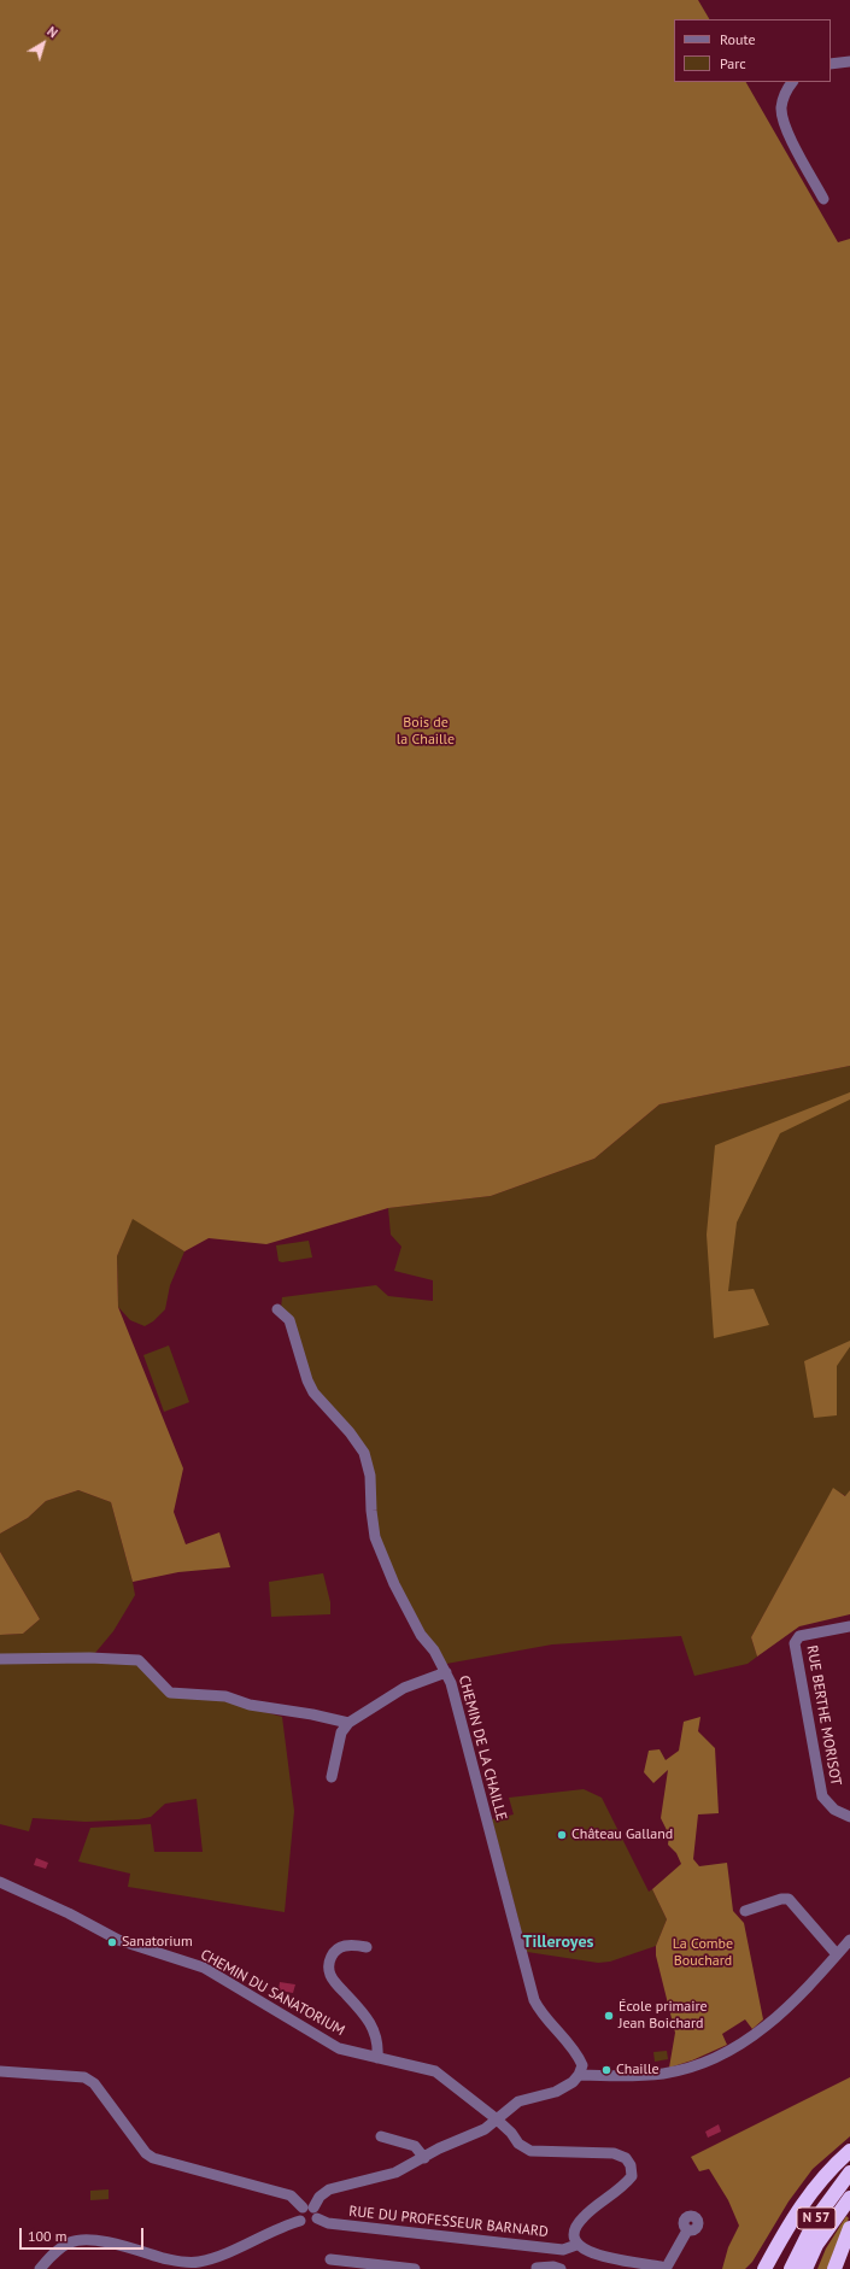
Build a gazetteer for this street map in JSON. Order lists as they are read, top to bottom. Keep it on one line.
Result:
{"streets":{"highway":["N 57"],"street":["RUE BERTHE MORISOT","CHEMIN DE LA CHAILLE","CHEMIN DU SANATORIUM","RUE DU PROFESSEUR BARNARD"]},"crossings":[["CHEMIN DU SANATORIUM","RUE DU PROFESSEUR BARNARD"]],"districts":["Tilleroyes"],"parks":["Bois de la Chaille","La Combe Bouchard"],"places":["Château Galland","Sanatorium","École primaire Jean Boichard","Chaille"],"legend":["Route","Parc"],"scale_bar":"100 m","north":"top right"}
